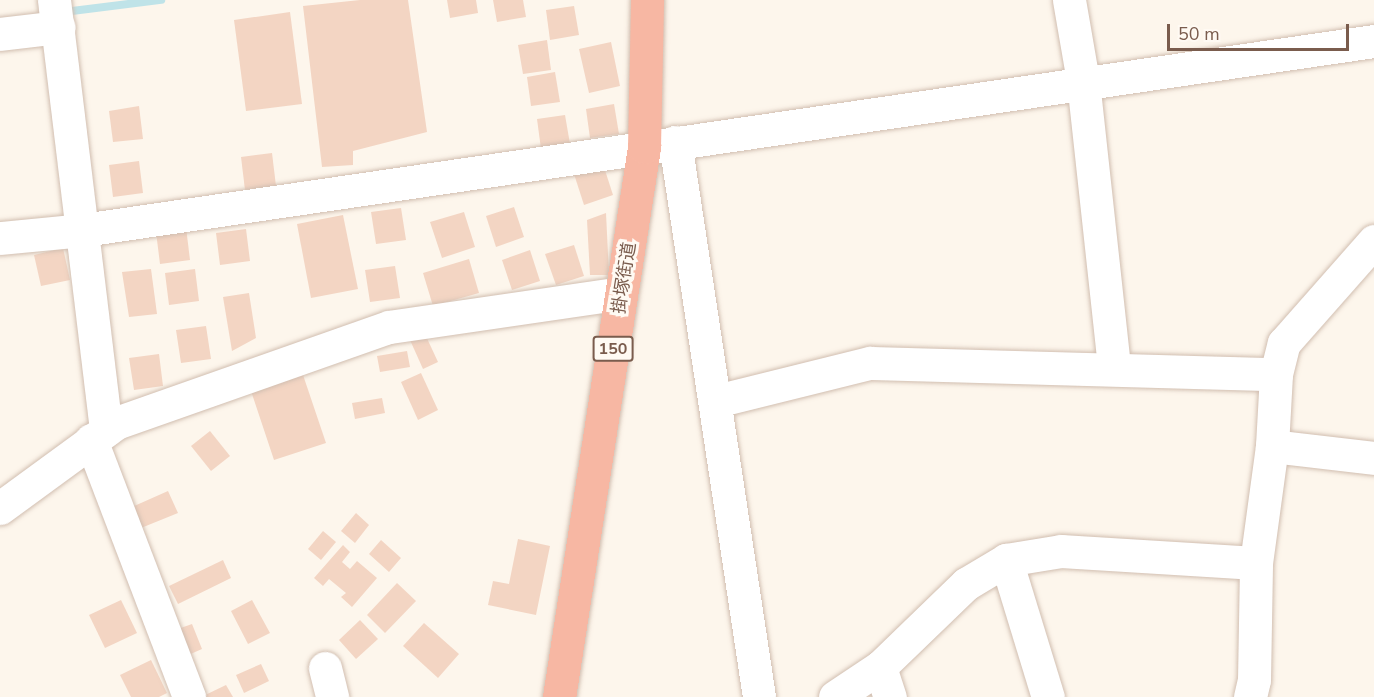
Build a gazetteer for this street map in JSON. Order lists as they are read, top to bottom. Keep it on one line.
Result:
{"streets":{"highway":["掛塚街道","150"]},"scale_bar":"50 m"}
